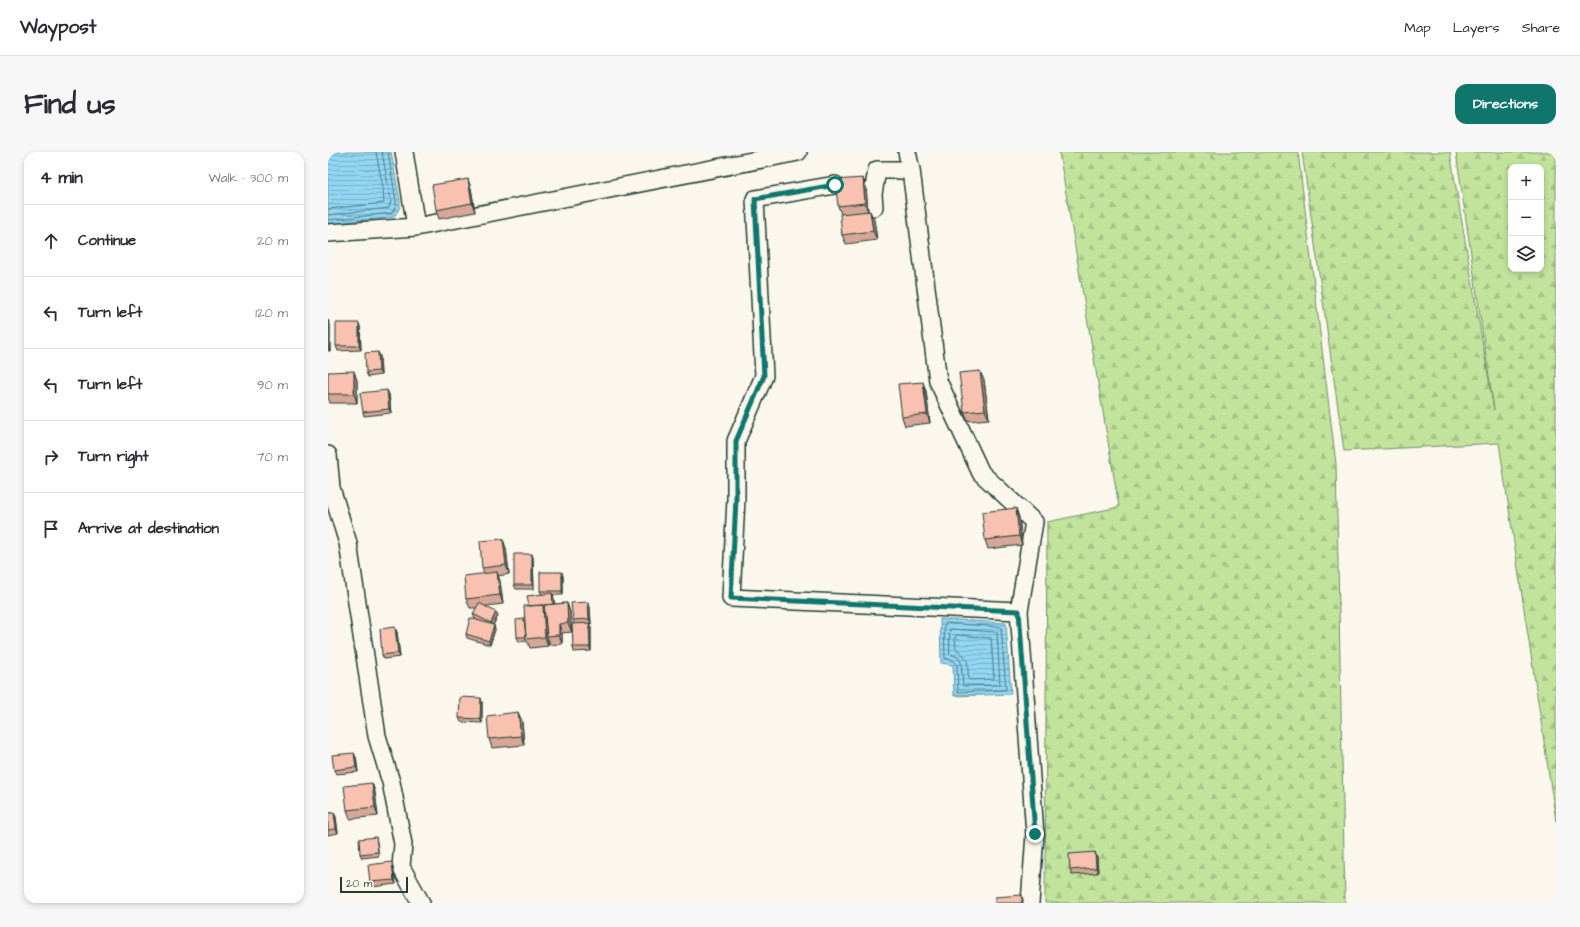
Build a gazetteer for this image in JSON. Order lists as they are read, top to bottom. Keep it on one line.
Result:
{"scale_bar":"20 m","page":{"header":"Waypost","nav":["Map","Layers","Share"],"buttons":"Directions","title":"Find us","heading":["4 min","Walk · 300 m"],"map_buttons":["+","−"],"list":[["Continue","20 m"],["Turn left","120 m"],["Turn left","90 m"],["Turn right","70 m"],"Arrive at destination"],"scale":"20 m"}}
